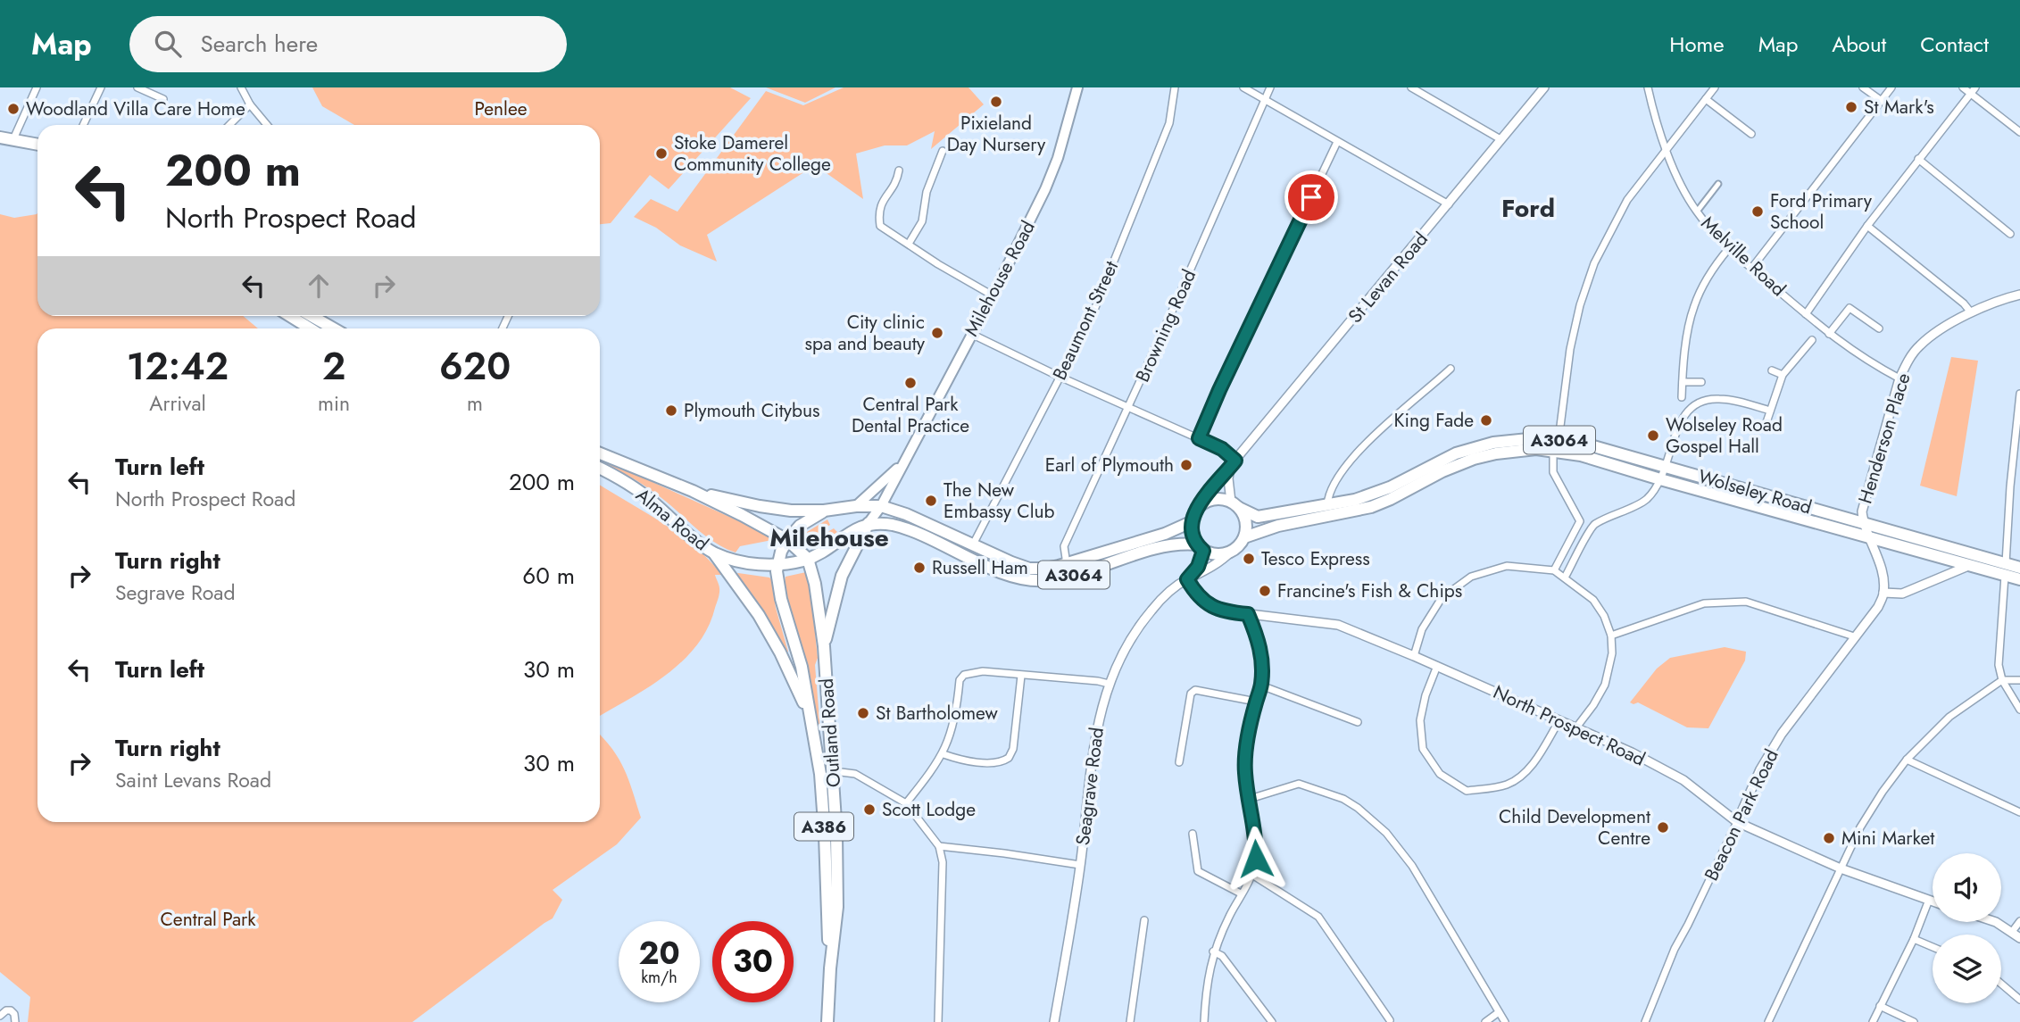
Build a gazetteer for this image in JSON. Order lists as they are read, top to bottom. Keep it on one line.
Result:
{"streets":{"main road":["Milehouse Road","A3064","Wolseley Road","Alma Road","Outland Road","A386"],"street":["Melville Road","St Levan Road","Beaumont Street","Browning Road","Henderson Place","North Prospect Road","Seagrave Road","Beacon Park Road"]},"crossings":[["Melville Road","Henderson Place"],["St Levan Road","A3064"],["St Levan Road","Wolseley Road"],["Milehouse Road","A3064"],["Milehouse Road","Outland Road"],["Beaumont Street","A3064"],["Browning Road","A3064"],["Henderson Place","Wolseley Road"],["A3064","Wolseley Road"],["A3064","Alma Road"],["A3064","Outland Road"],["Alma Road","Outland Road"],["North Prospect Road","Seagrave Road"],["North Prospect Road","Beacon Park Road"]],"districts":["Ford","Milehouse"],"parks":["Penlee","Central Park"],"places":["Pixieland Day Nursery","St Mark's","Woodland Villa Care Home","Stoke Damerel Community College","Ford Primary School","City clinic spa and beauty","Central Park Dental Practice","Plymouth Citybus","King Fade","Wolseley Road Gospel Hall","Earl of Plymouth","The New Embassy Club","Tesco Express","Russell Ham","Francine's Fish & Chips","St Bartholomew","Scott Lodge","Child Development Centre","Mini Market"],"page":{"header":"Map","search":"Search here","nav":["Home","Map","About","Contact"],"turn":["200 m","North Prospect Road"],"eta":["12:42","Arrival","2","min","620","m"],"list":[{"name":"Turn left","note":"North Prospect Road","value":"200 m"},{"name":"Turn right","note":"Segrave Road","value":"60 m"},{"name":"Turn left","value":"30 m"},{"name":"Turn right","note":"Saint Levans Road","value":"30 m"}],"speed":"20 km/h","limit":"30"}}
